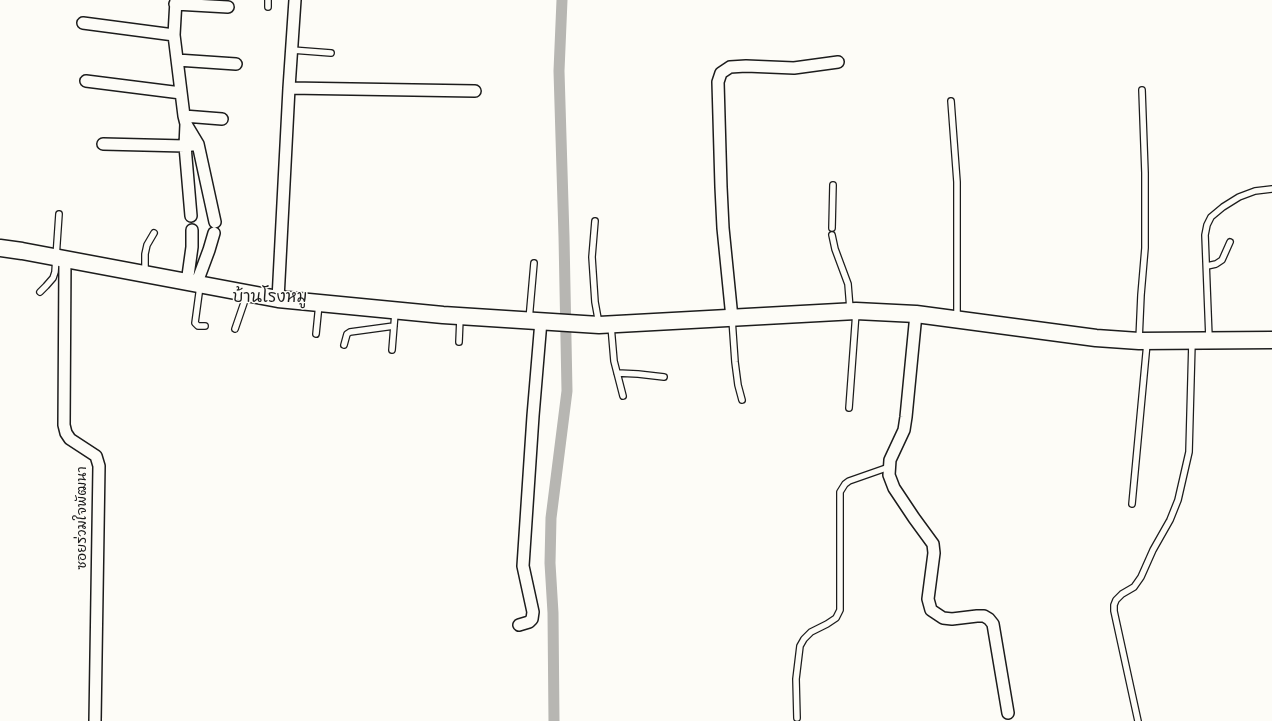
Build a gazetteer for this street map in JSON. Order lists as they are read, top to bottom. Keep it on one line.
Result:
{"streets":{"street":["ซอยร่วมใจพัฒนา"]},"districts":["บ้านโรงหมู"]}
